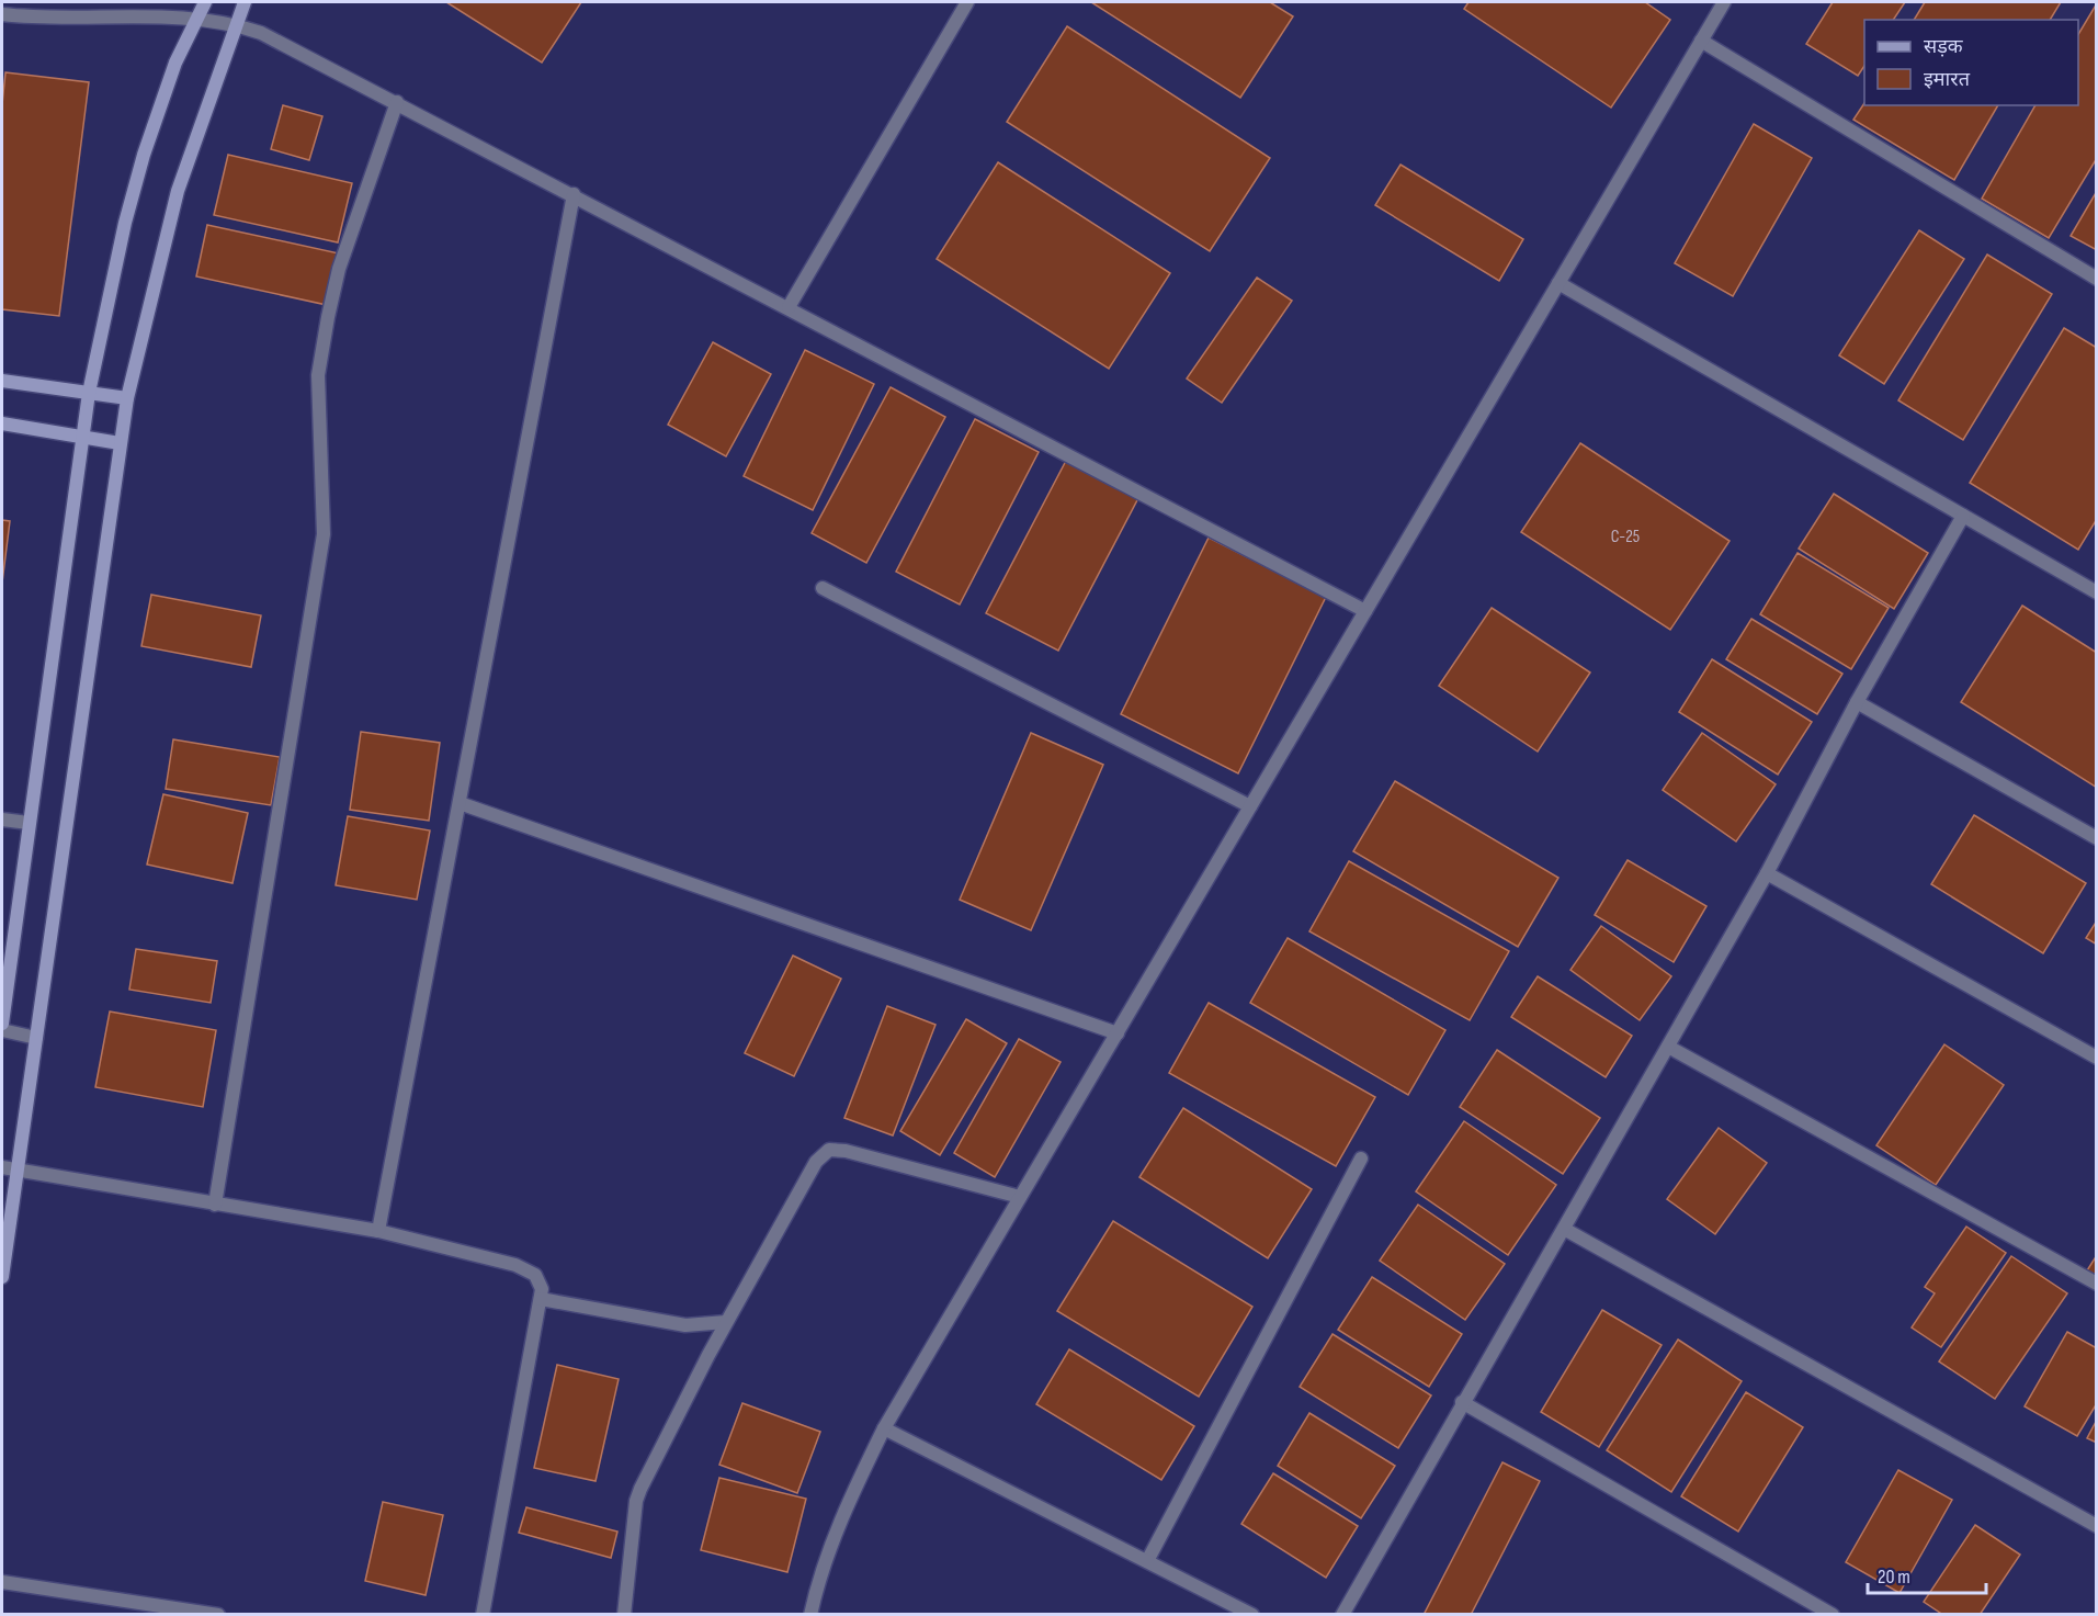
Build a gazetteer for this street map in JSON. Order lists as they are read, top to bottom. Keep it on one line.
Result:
{"house_numbers":["C-25"],"legend":["सड़क","इमारत"],"scale_bar":"20 m"}
